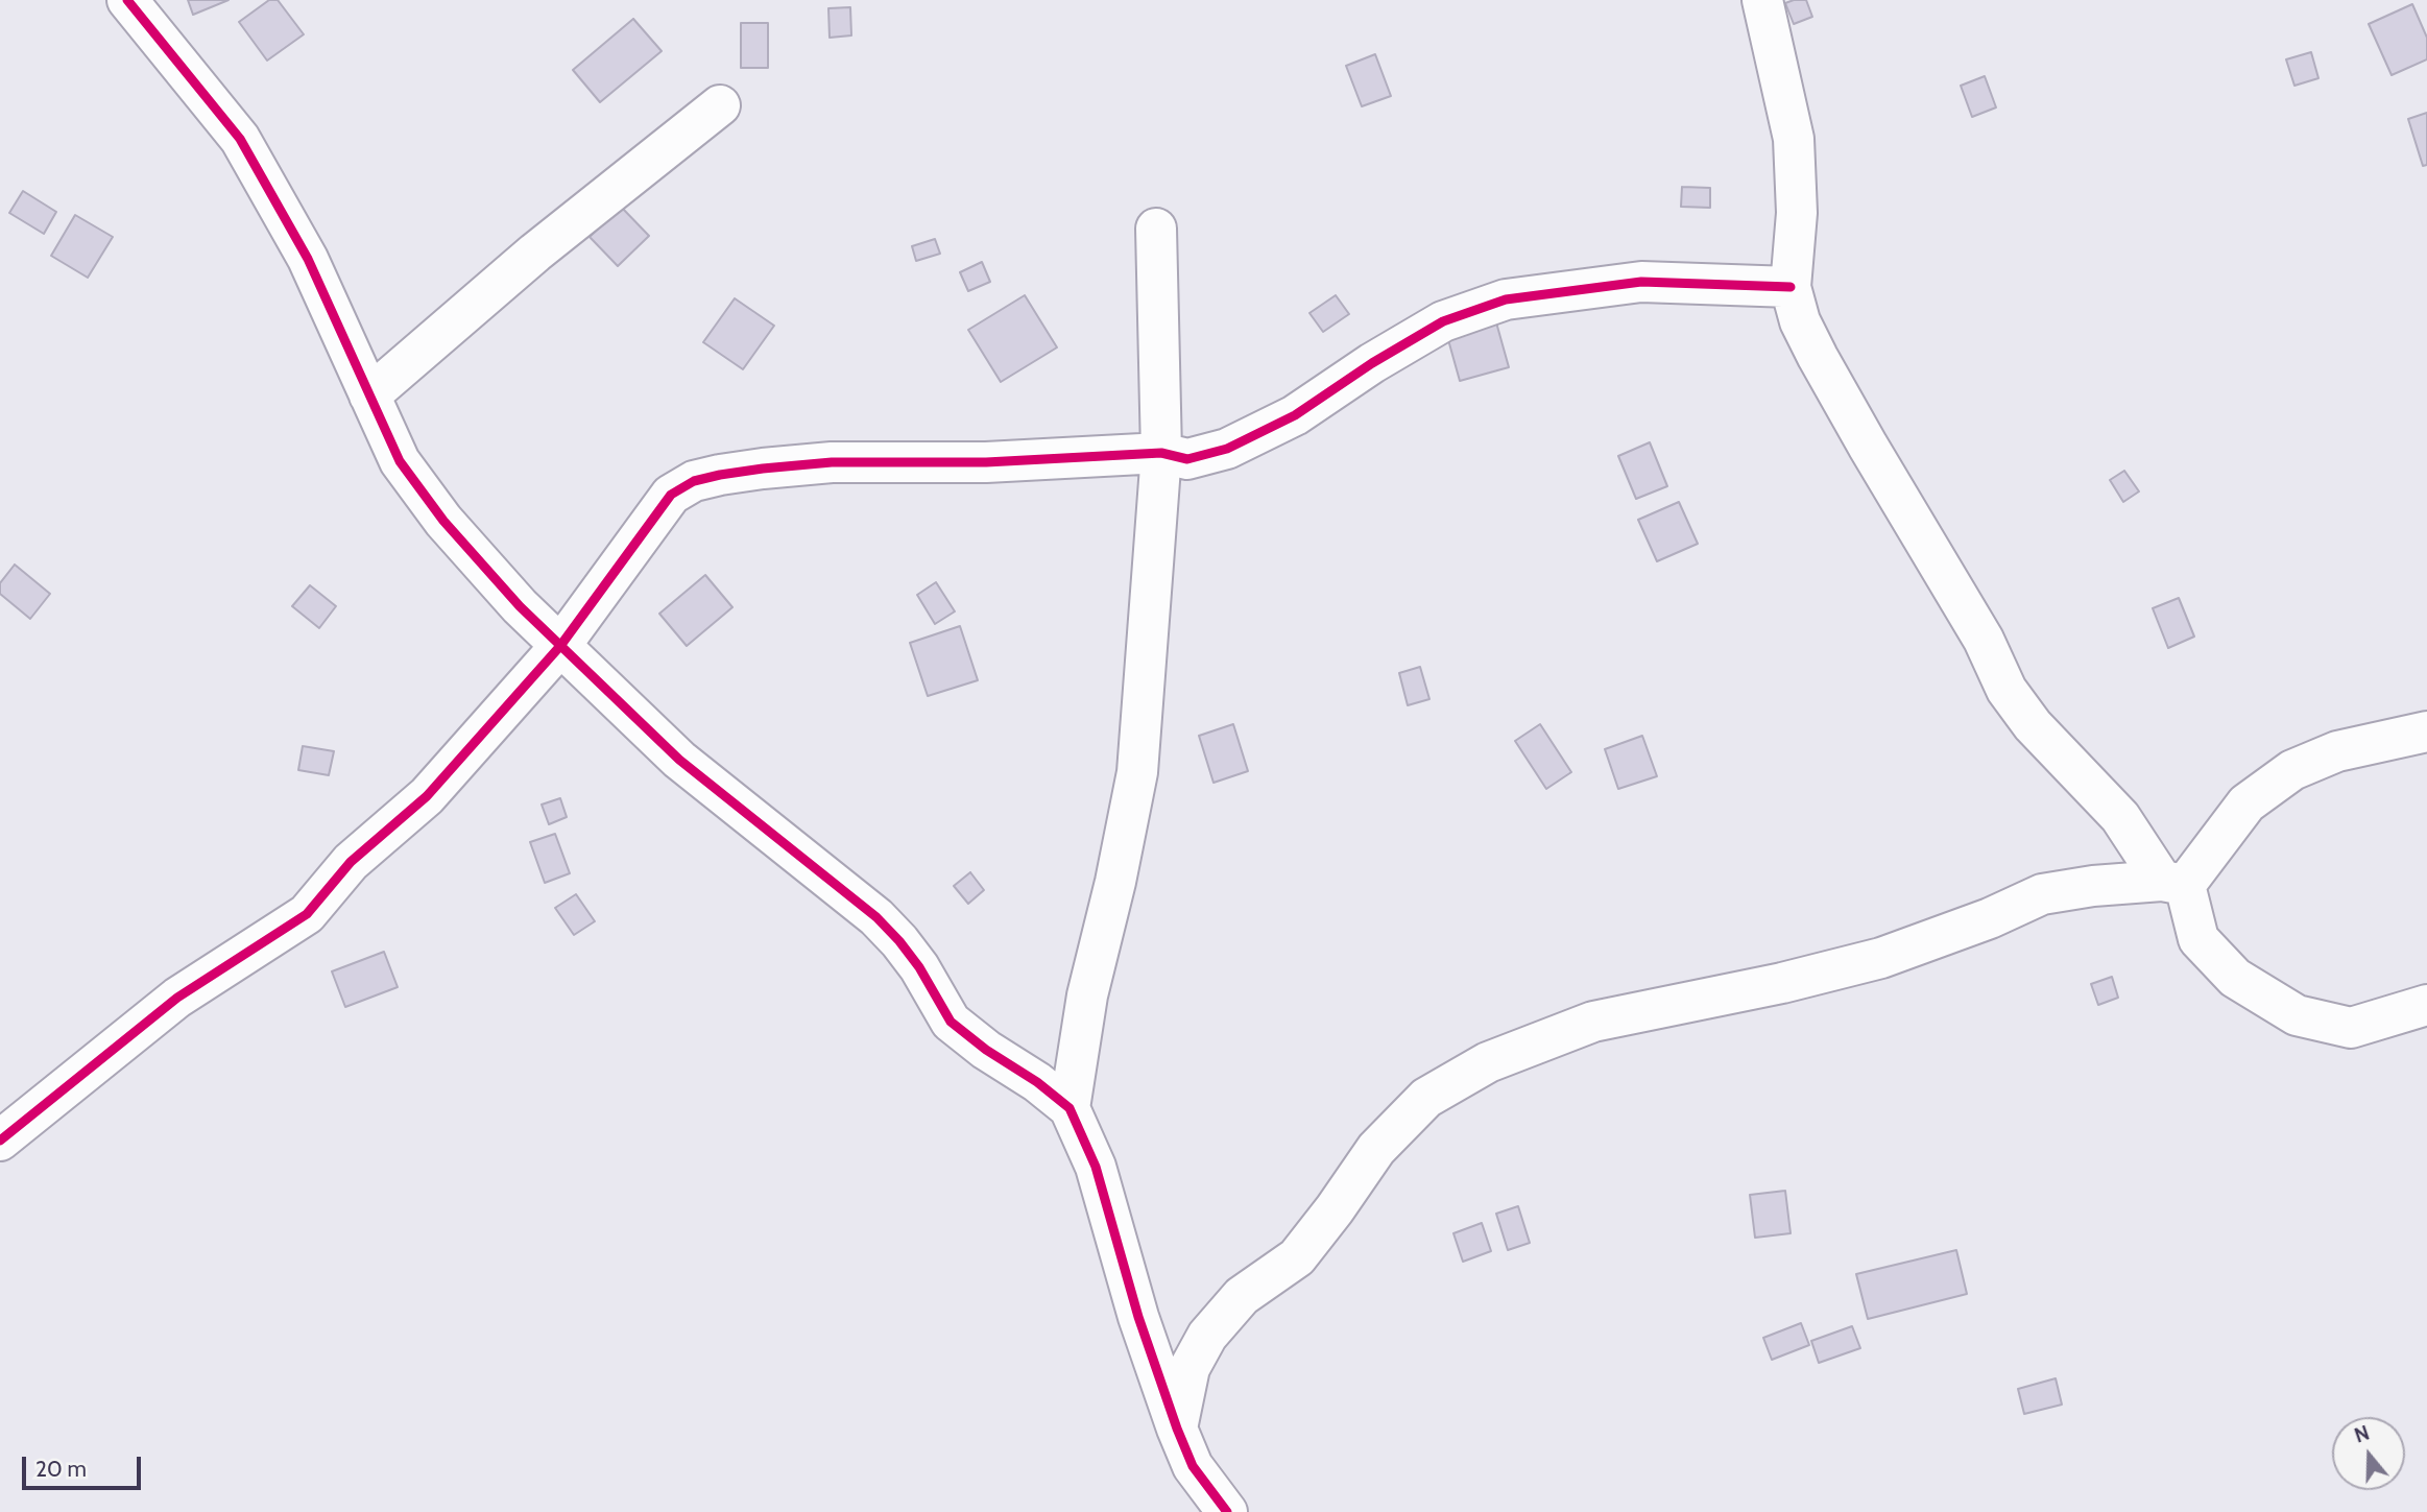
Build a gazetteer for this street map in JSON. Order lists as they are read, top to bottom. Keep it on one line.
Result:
{"scale_bar":"20 m","north":"top"}
